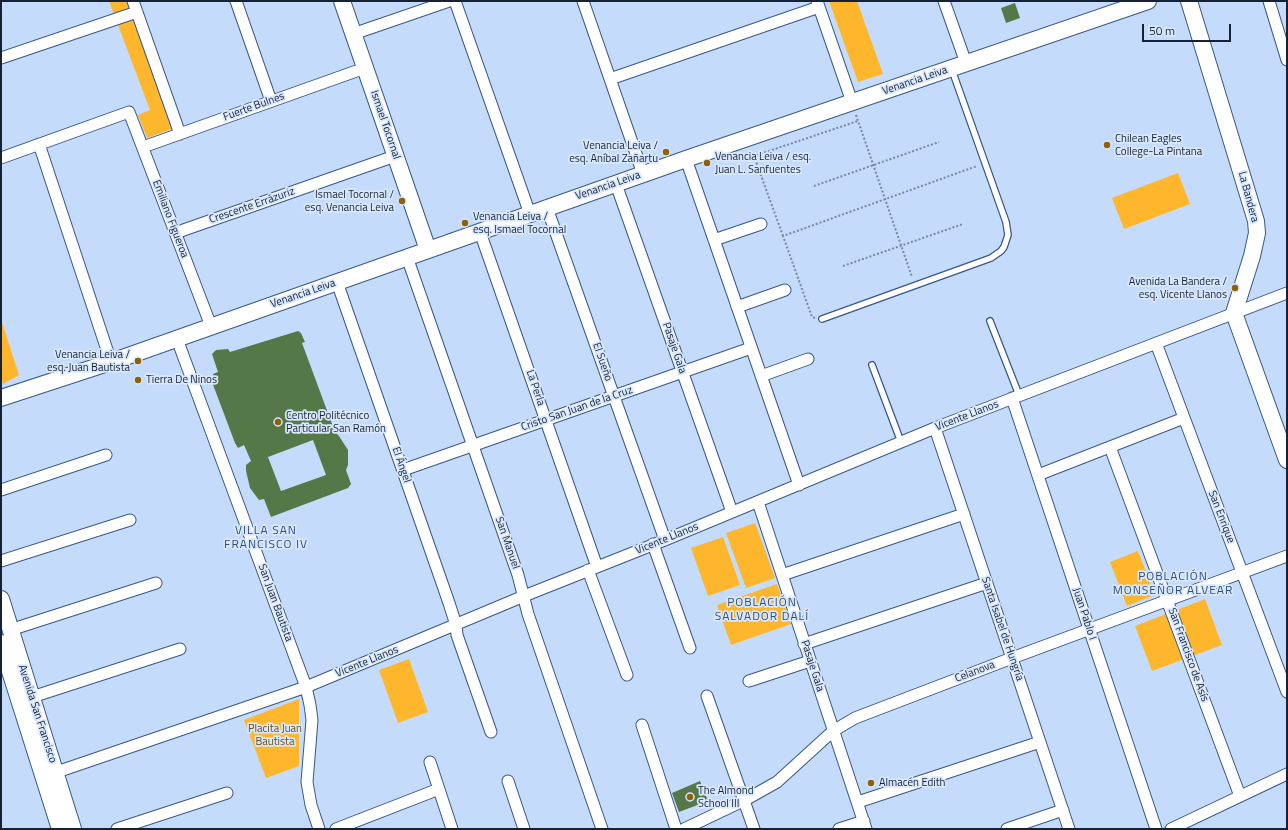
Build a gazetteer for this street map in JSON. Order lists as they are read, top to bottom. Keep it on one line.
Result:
{"streets":{"street":["Venancia Leiva","Fuerte Bulnes","Ismael Tocornal","La Bandera","Crescente Errázuriz","Emiliano Figueroa","Pasaje Gala","El Sueño","La Perla","Cristo San Juan de la Cruz","Vicente Llanos","El Ángel","San Enrique","San Manuel","San Juan Bautista","Juan Pablo I","Santa Isabel de Hungría","San Francisco de Asís","Celanova","Avenida San Francisco"]},"crossings":[["Venancia Leiva","Ismael Tocornal"],["Venancia Leiva","Emiliano Figueroa"],["Venancia Leiva","Pasaje Gala"],["Venancia Leiva","El Sueño"],["Venancia Leiva","La Perla"],["Venancia Leiva","El Ángel"],["Venancia Leiva","San Manuel"],["Venancia Leiva","San Juan Bautista"],["Fuerte Bulnes","Ismael Tocornal"],["Fuerte Bulnes","Emiliano Figueroa"],["Ismael Tocornal","Crescente Errázuriz"],["La Bandera","Vicente Llanos"],["Crescente Errázuriz","Emiliano Figueroa"],["Pasaje Gala","Cristo San Juan de la Cruz"],["Pasaje Gala","Vicente Llanos"],["Pasaje Gala","Celanova"],["El Sueño","Cristo San Juan de la Cruz"],["El Sueño","Vicente Llanos"],["La Perla","Cristo San Juan de la Cruz"],["La Perla","Vicente Llanos"],["Cristo San Juan de la Cruz","El Ángel"],["Cristo San Juan de la Cruz","San Manuel"],["Vicente Llanos","El Ángel"],["Vicente Llanos","San Enrique"],["Vicente Llanos","San Manuel"],["Vicente Llanos","San Juan Bautista"],["Vicente Llanos","Juan Pablo I"],["Vicente Llanos","Santa Isabel de Hungría"],["Vicente Llanos","Avenida San Francisco"],["San Enrique","Celanova"],["Juan Pablo I","Celanova"],["Santa Isabel de Hungría","Celanova"],["San Francisco de Asís","Celanova"]],"districts":["VILLA SAN FRANCISCO IV","POBLACIÓN MONSEÑOR ALVEAR","POBLACIÓN SALVADOR DALÍ"],"parks":["Placita Juan Bautista"],"places":["Chilean Eagles College-La Pintana","Venancia Leiva / esq. Aníbal Zañartu","Venancia Leiva / esq. Juan L. Sanfuentes","Ismael Tocornal / esq. Venancia Leiva","Venancia Leiva / esq. Ismael Tocornal","Avenida La Bandera / esq. Vicente Llanos","Venancia Leiva / esq. Juan Bautista","Tierra De Ninos","Centro Politécnico Particular San Ramón","Almacén Edith","The Almond School III"],"scale_bar":"50 m"}
